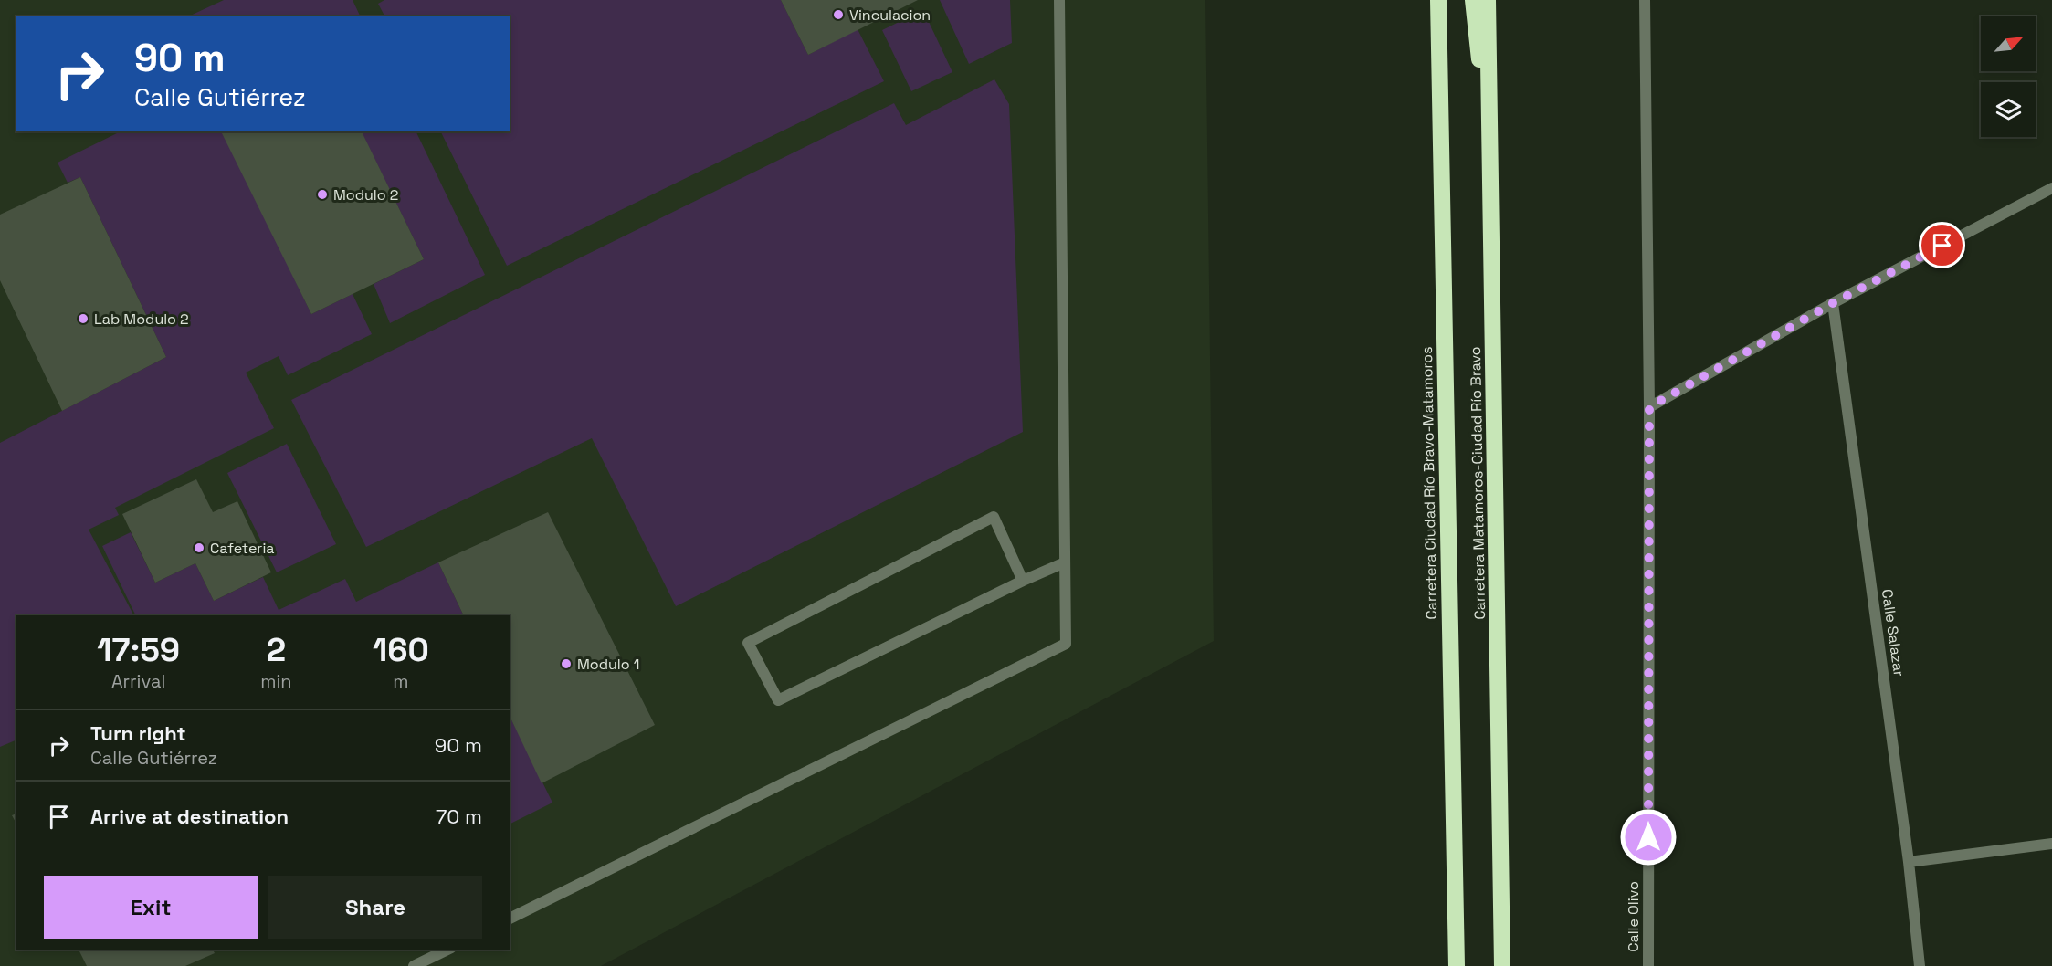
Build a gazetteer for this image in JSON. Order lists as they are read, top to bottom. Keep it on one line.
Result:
{"streets":{"highway":["Carretera Ciudad Río Bravo-Matamoros","Carretera Matamoros-Ciudad Río Bravo"],"street":["Calle Salazar","Calle Olivo"]},"places":["Vinculacion","Modulo 2","Lab Modulo 2","Cafeteria","Modulo 1"],"north":"top right","page":{"turn":["90 m","Calle Gutiérrez"],"eta":["17:59","Arrival","2","min","160","m"],"list":[{"name":"Turn right","note":"Calle Gutiérrez","value":"90 m"},{"name":"Arrive at destination","value":"70 m"}],"buttons":["Exit","Share"]}}
